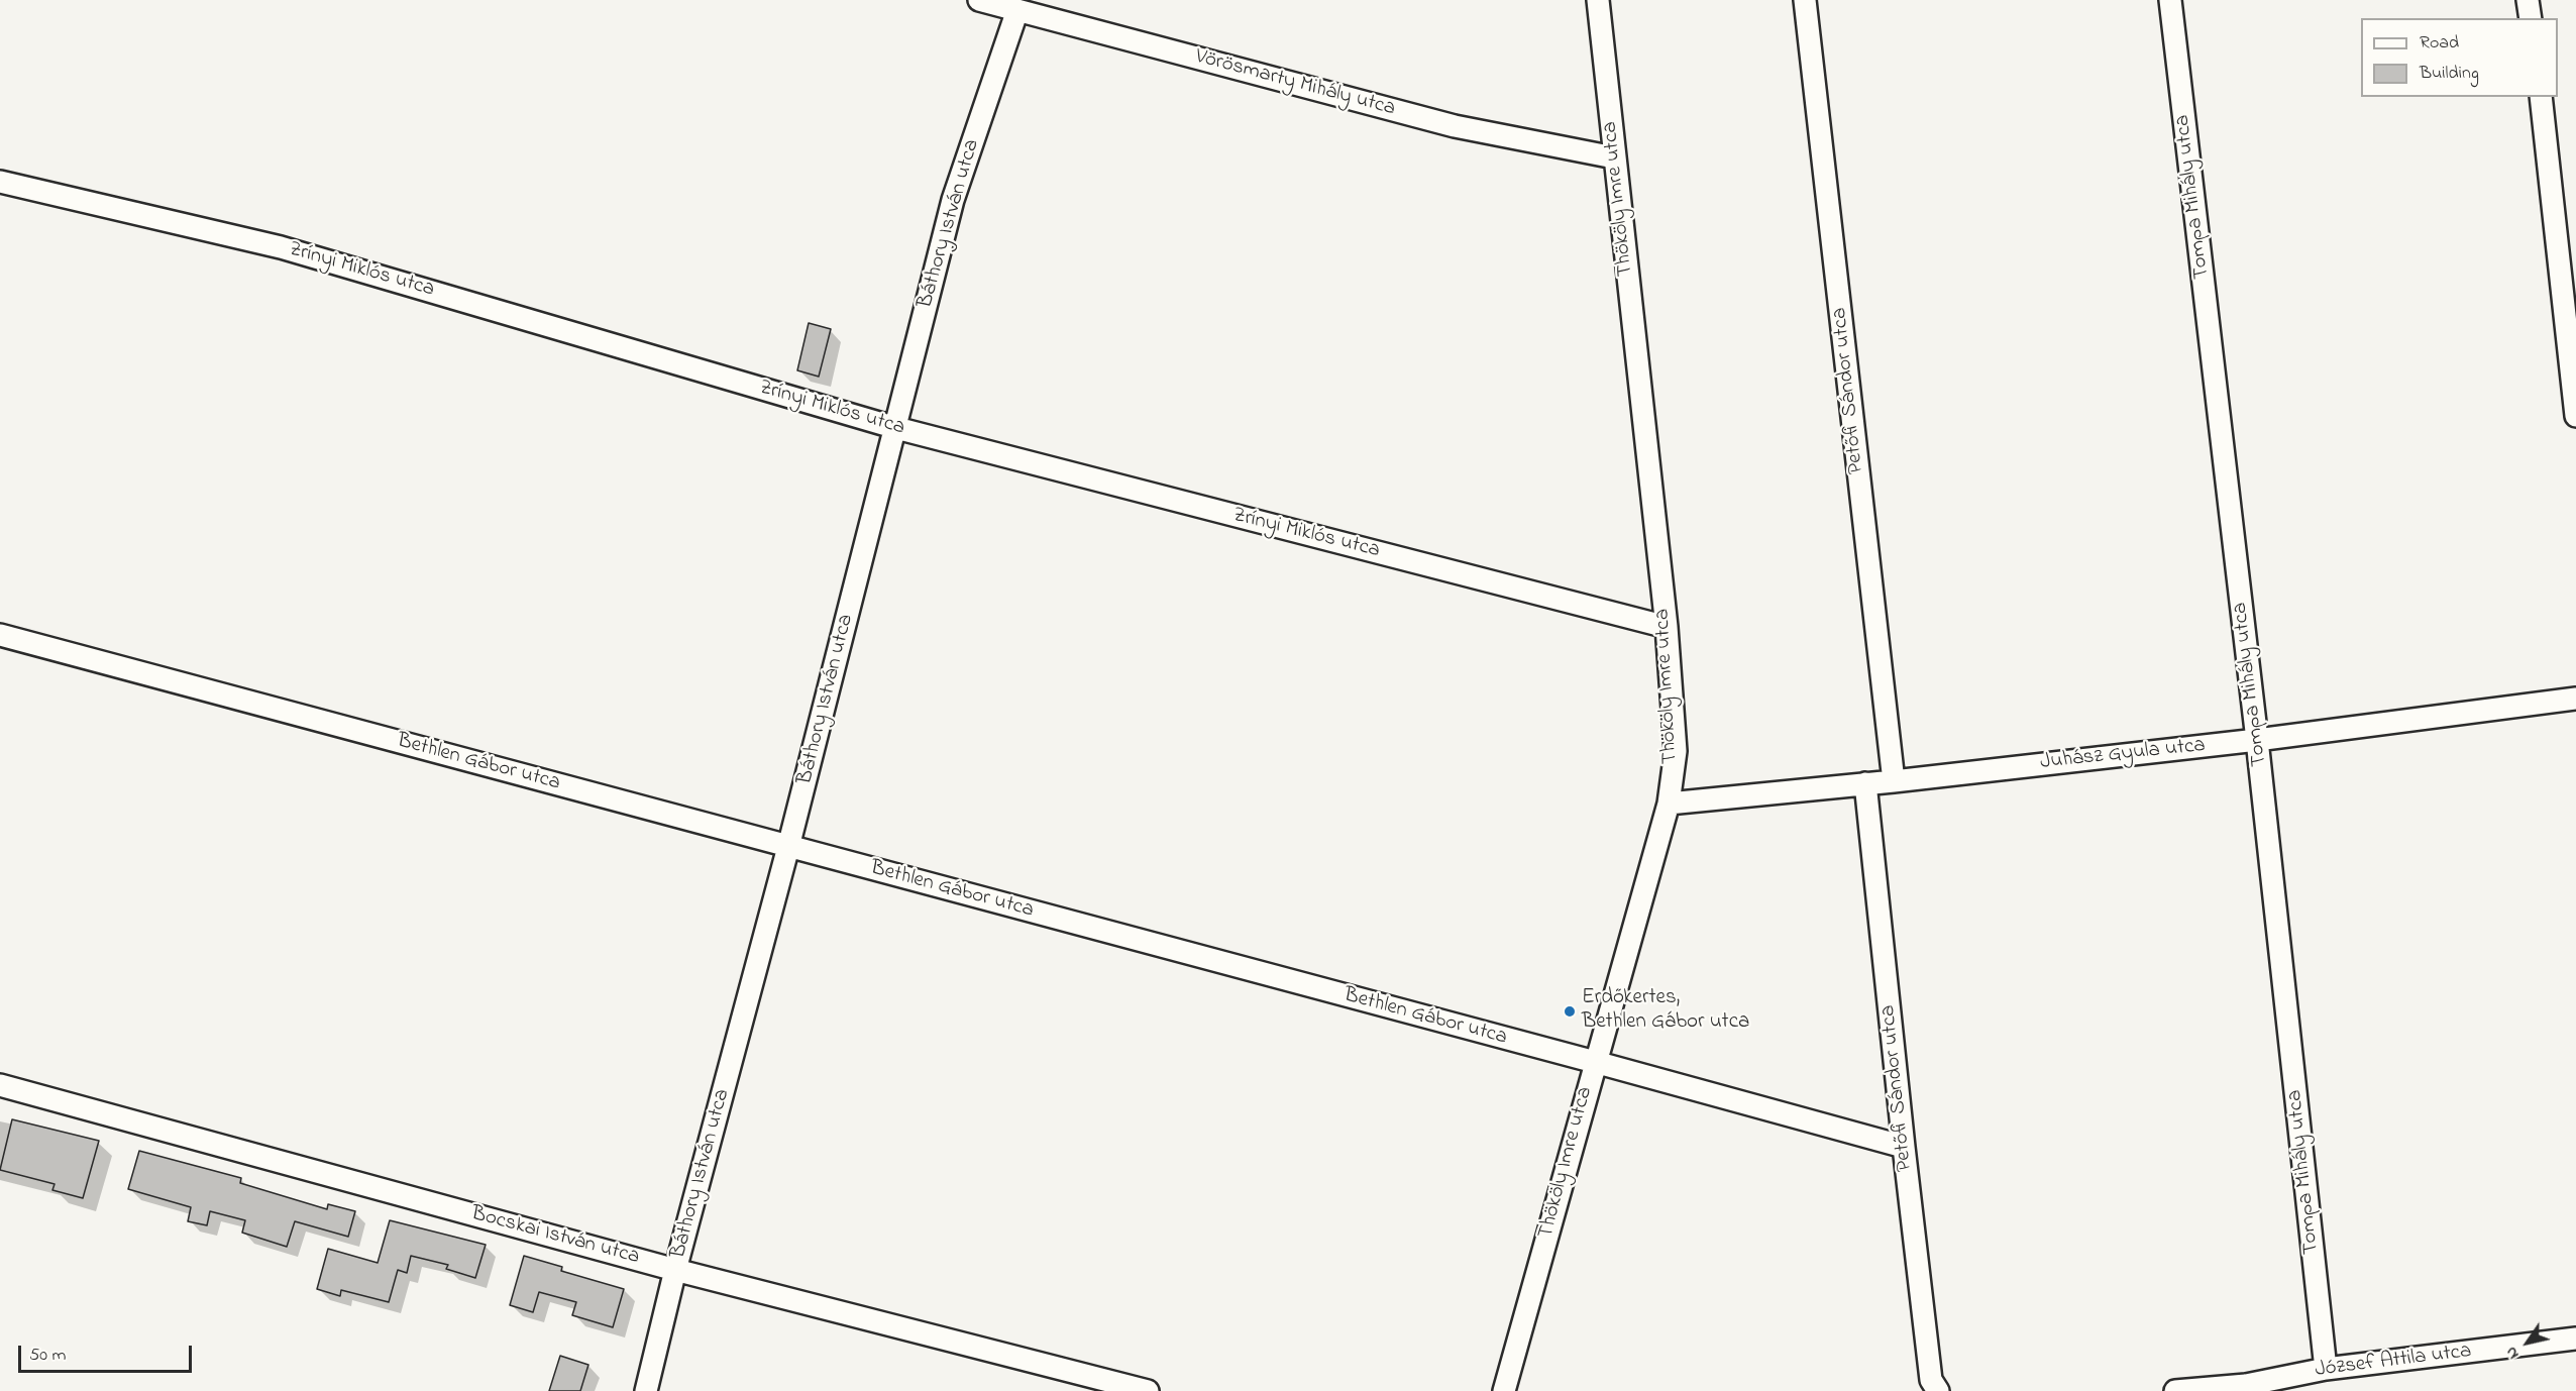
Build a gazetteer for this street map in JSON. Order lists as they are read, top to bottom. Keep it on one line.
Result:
{"streets":{"street":["Vörösmarty Mihály utca","Tompa Mihály utca","Thököly Imre utca","Báthory István utca","Zrínyi Miklós utca","Petőfi Sándor utca","Juhász Gyula utca","Bethlen Gábor utca","Bocskai István utca","József Attila utca"]},"crossings":[["Vörösmarty Mihály utca","Thököly Imre utca"],["Vörösmarty Mihály utca","Báthory István utca"],["Tompa Mihály utca","Juhász Gyula utca"],["Tompa Mihály utca","József Attila utca"],["Thököly Imre utca","Zrínyi Miklós utca"],["Thököly Imre utca","Juhász Gyula utca"],["Thököly Imre utca","Bethlen Gábor utca"],["Báthory István utca","Zrínyi Miklós utca"],["Báthory István utca","Bethlen Gábor utca"],["Báthory István utca","Bocskai István utca"],["Petőfi Sándor utca","Juhász Gyula utca"],["Petőfi Sándor utca","Bethlen Gábor utca"]],"places":["Erdőkertes, Bethlen Gábor utca"],"legend":["Road","Building"],"scale_bar":"50 m","north":"bottom left"}
